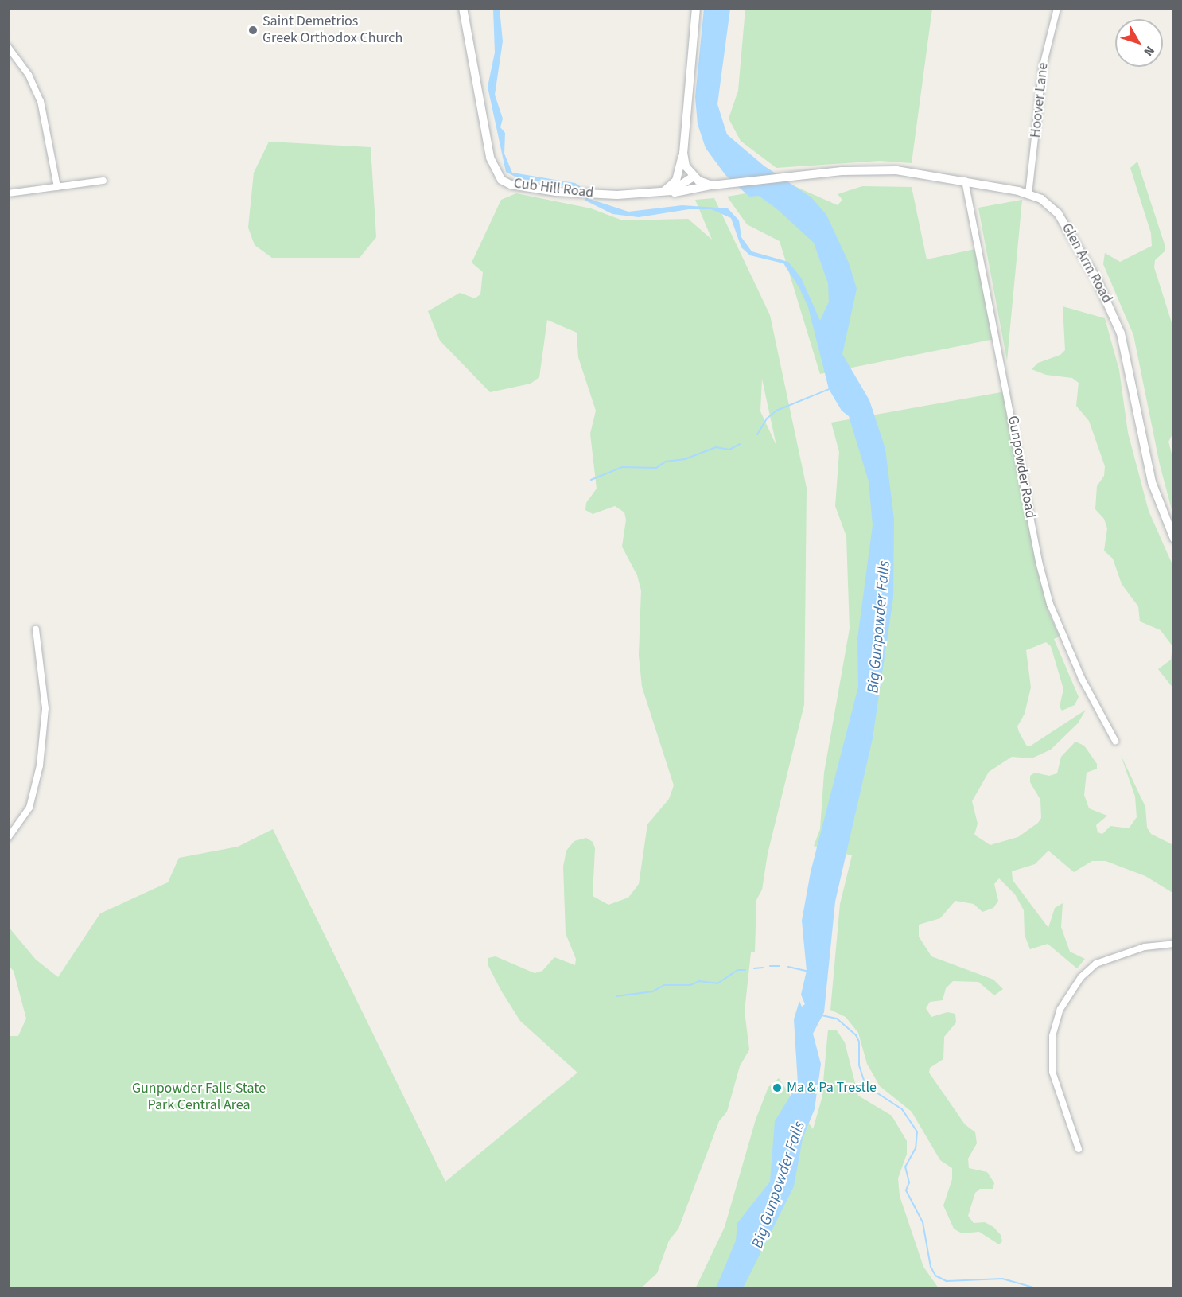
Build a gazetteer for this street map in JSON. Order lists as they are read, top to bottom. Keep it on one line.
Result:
{"streets":{"main road":["Cub Hill Road","Glen Arm Road"],"street":["Hoover Lane","Gunpowder Road"]},"crossings":[["Hoover Lane","Glen Arm Road"],["Cub Hill Road","Glen Arm Road"],["Glen Arm Road","Gunpowder Road"]],"water":["Big Gunpowder Falls"],"parks":["Gunpowder Falls State Park Central Area"],"places":["Saint Demetrios Greek Orthodox Church","Ma & Pa Trestle"],"north":"bottom right"}
